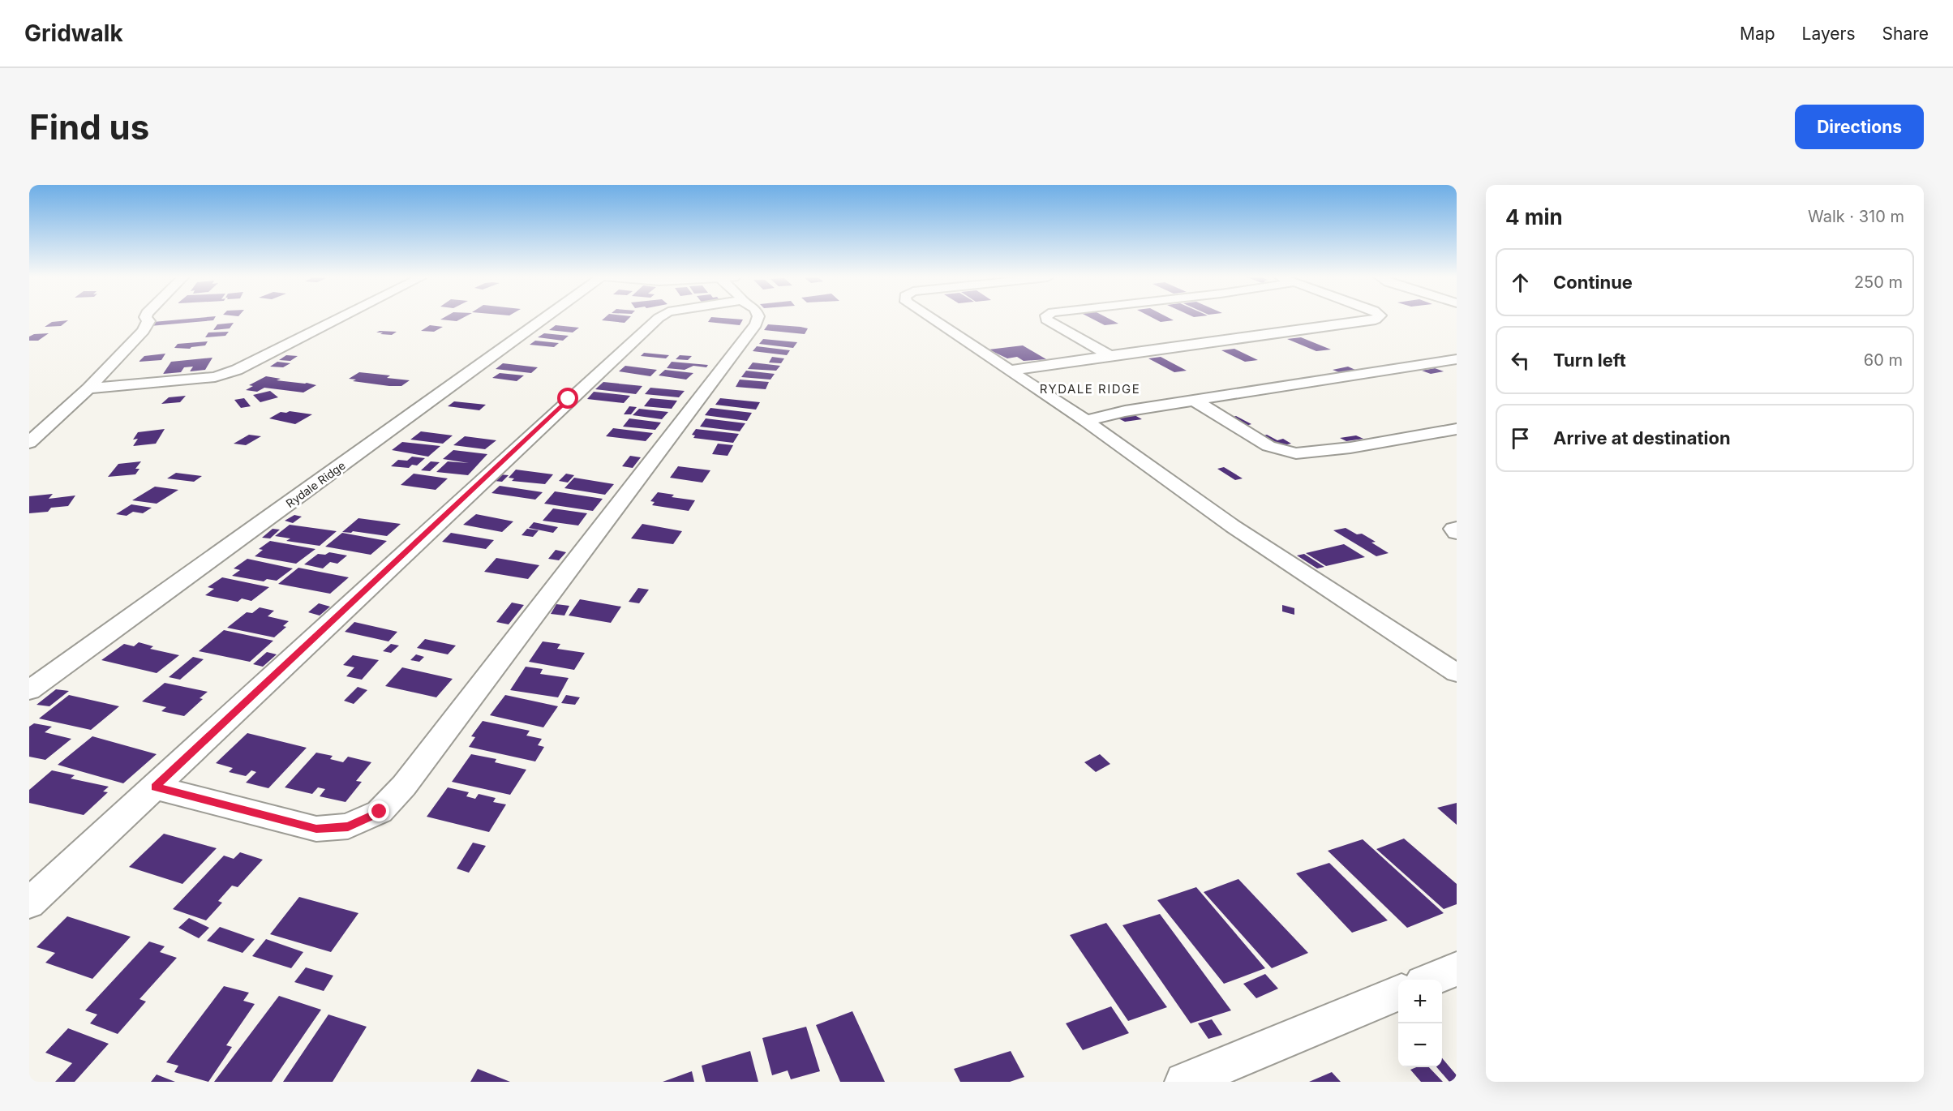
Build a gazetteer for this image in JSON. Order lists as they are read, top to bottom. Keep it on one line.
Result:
{"streets":{"street":["Rydale Ridge"]},"districts":["RYDALE RIDGE"],"page":{"header":"Gridwalk","nav":["Map","Layers","Share"],"buttons":"Directions","title":"Find us","heading":["4 min","Walk · 310 m"],"list":[["Continue","250 m"],["Turn left","60 m"],"Arrive at destination"],"map_buttons":["+","−"]}}
